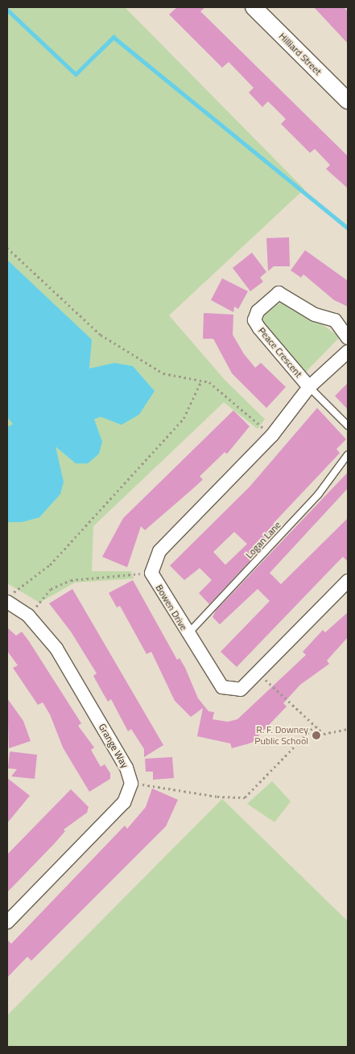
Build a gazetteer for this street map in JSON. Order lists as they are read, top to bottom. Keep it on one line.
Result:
{"streets":{"street":["Hilliard Street","Peace Crescent","Bowen Drive","Grange Way"],"lane":["Logan Lane"]},"crossings":[["Peace Crescent","Bowen Drive"],["Logan Lane","Bowen Drive"]],"places":["R. F. Downey Public School"]}
